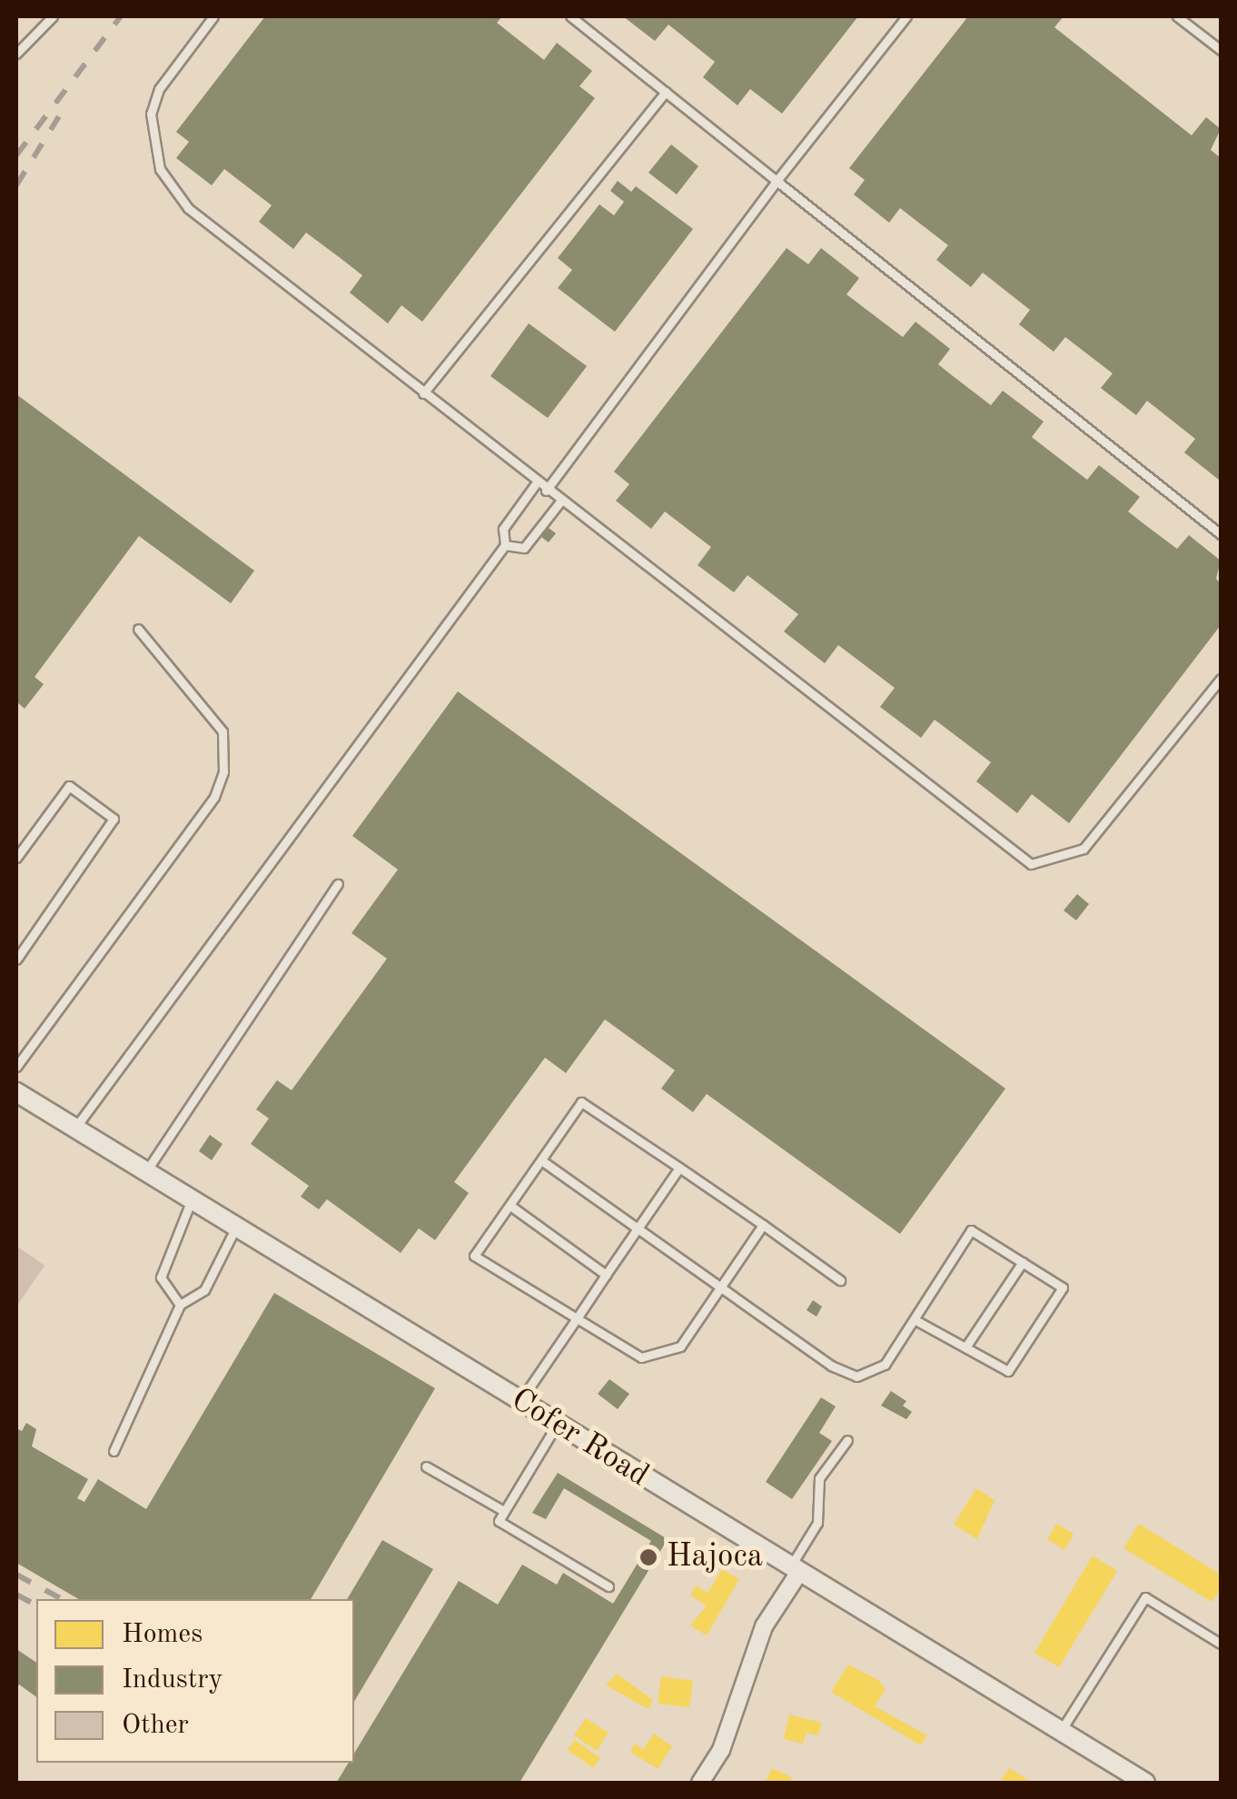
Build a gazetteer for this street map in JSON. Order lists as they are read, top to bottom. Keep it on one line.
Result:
{"streets":{"street":["Cofer Road"]},"places":["Hajoca"],"legend":["Homes","Industry","Other"]}
